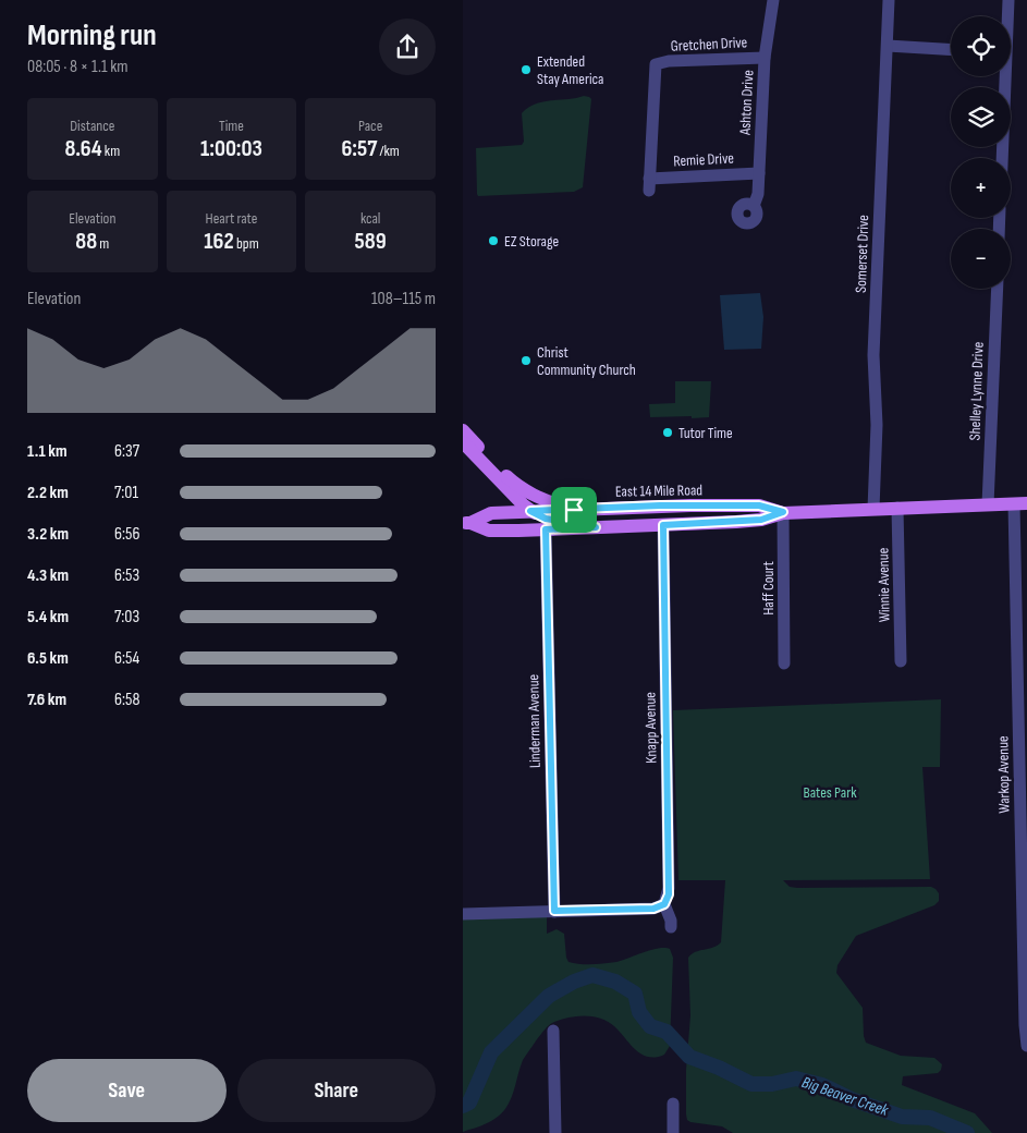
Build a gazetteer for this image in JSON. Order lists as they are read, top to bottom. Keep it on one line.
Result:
{"streets":{"main road":["East 14 Mile Road"],"street":["Gretchen Drive","Ashton Drive","Remie Drive","Somerset Drive","Shelley Lynne Drive","Winnie Avenue","Haff Court","Linderman Avenue","Knapp Avenue","Warkop Avenue"]},"crossings":[["Gretchen Drive","Ashton Drive"],["Gretchen Drive","Remie Drive"],["Ashton Drive","Remie Drive"],["Somerset Drive","East 14 Mile Road"],["Shelley Lynne Drive","East 14 Mile Road"],["East 14 Mile Road","Winnie Avenue"],["East 14 Mile Road","Haff Court"],["East 14 Mile Road","Linderman Avenue"],["East 14 Mile Road","Knapp Avenue"],["East 14 Mile Road","Warkop Avenue"]],"water":["Big Beaver Creek"],"parks":["Bates Park"],"places":["Extended Stay America","EZ Storage","Christ Community Church","Tutor Time"],"page":{"heading":["Morning run","08:05 · 8 × 1.1 km"],"map_buttons":["+","−"],"stats":[["Distance","8.64 km"],["Time","1:00:03"],["Pace","6:57 /km"],["Elevation","88 m"],["Heart rate","162 bpm"],["kcal","589"]],"chart":["Elevation","108–115 m"],"list":[{"name":"1.1 km","note":"6:37"},{"name":"2.2 km","note":"7:01"},{"name":"3.2 km","note":"6:56"},{"name":"4.3 km","note":"6:53"},{"name":"5.4 km","note":"7:03"},{"name":"6.5 km","note":"6:54"},{"name":"7.6 km","note":"6:58"}],"buttons":["Save","Share"]}}
